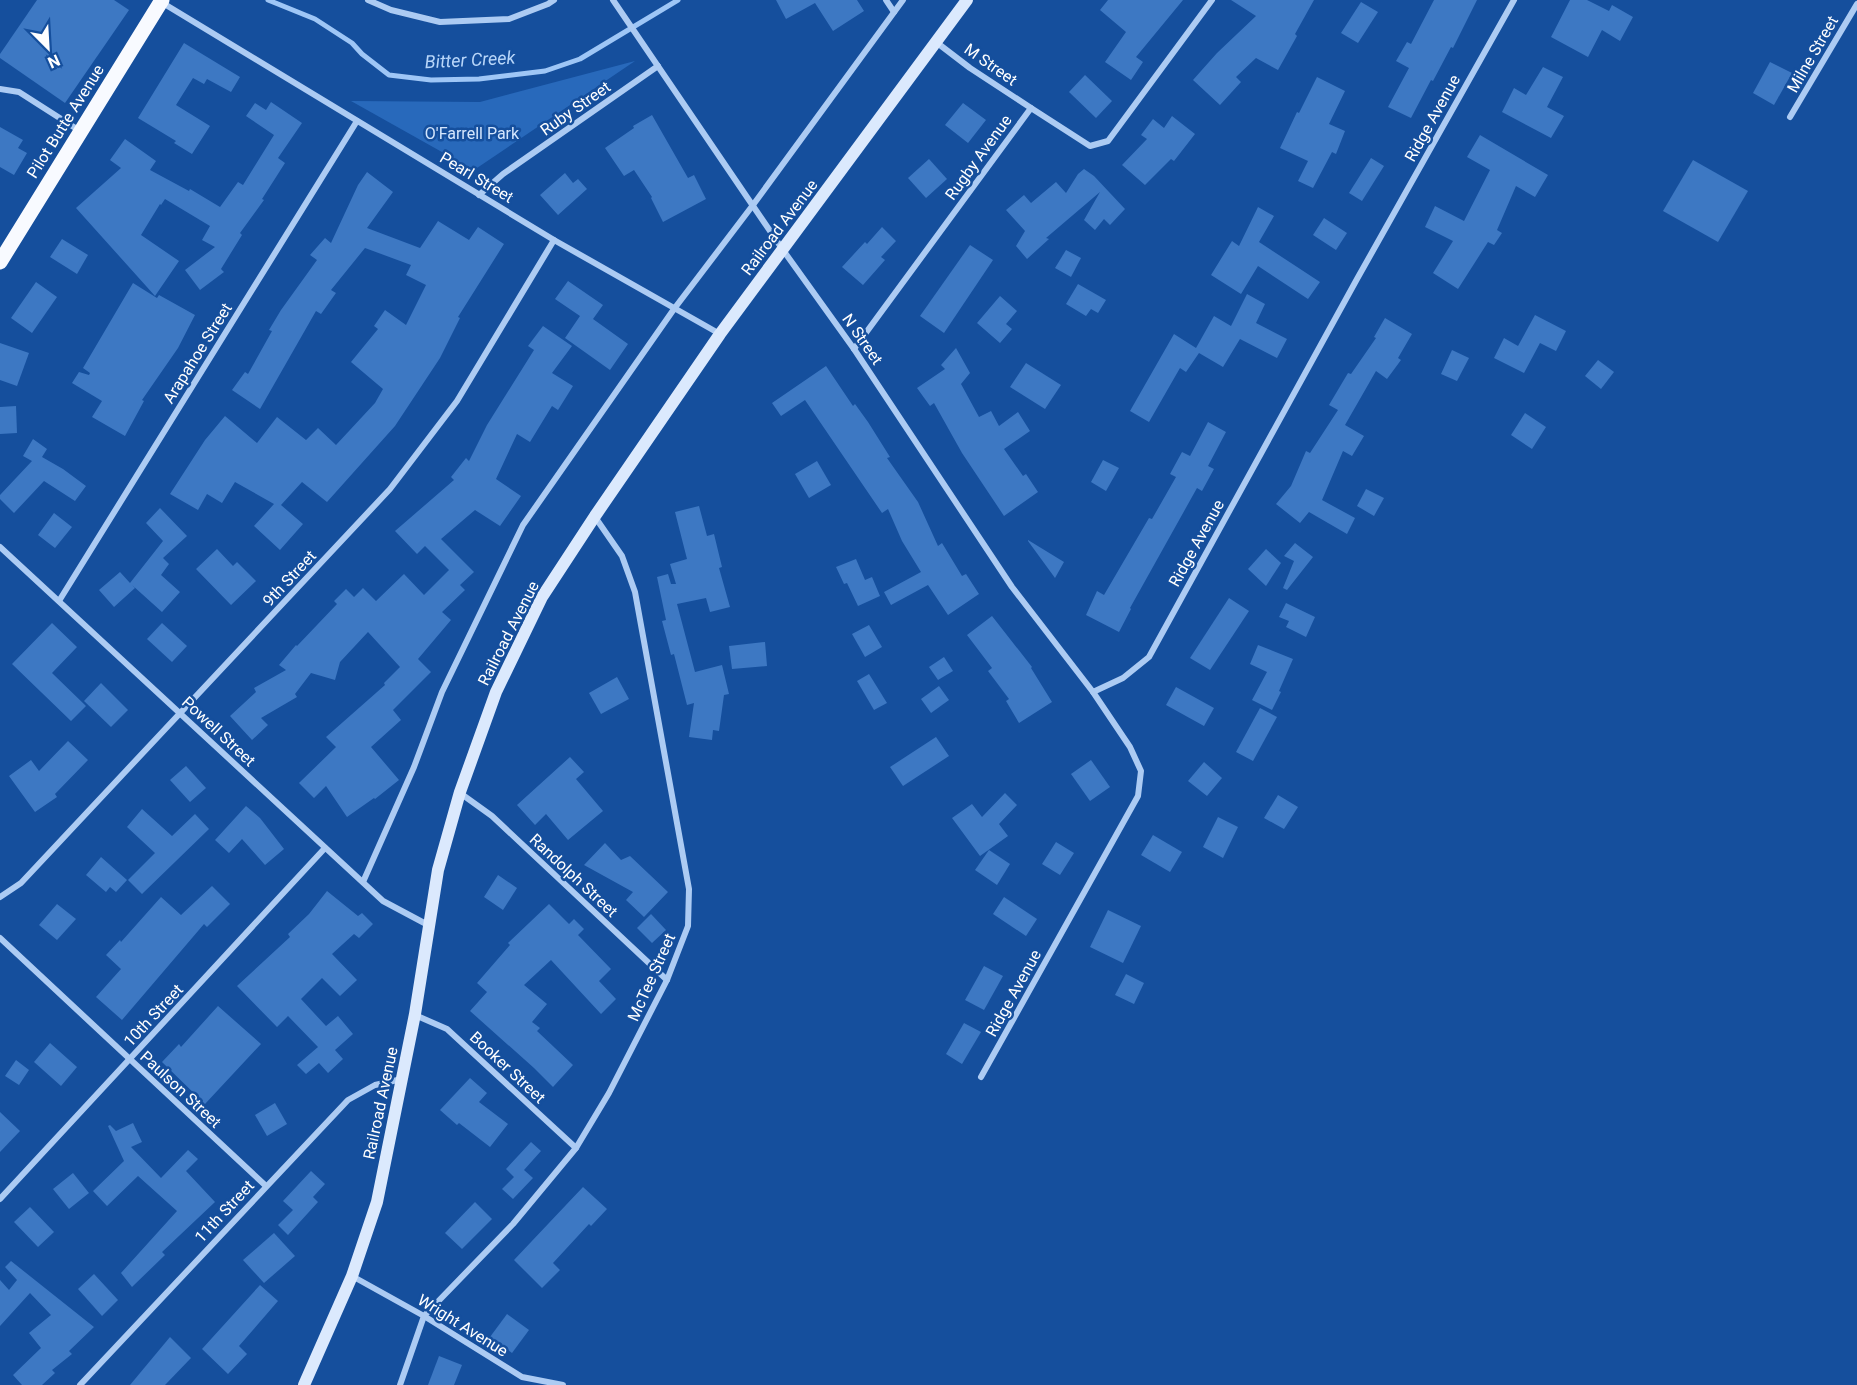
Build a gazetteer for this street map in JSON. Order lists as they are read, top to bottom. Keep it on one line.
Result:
{"streets":{"main road":["Pilot Butte Avenue"],"street":["Milne Street","M Street","Ruby Street","Ridge Avenue","Rugby Avenue","Pearl Street","Railroad Avenue","N Street","Arapahoe Street","9th Street","Powell Street","Randolph Street","McTee Street","10th Street","Booker Street","Paulson Street","11th Street","Wright Avenue"]},"crossings":[["M Street","Rugby Avenue"],["M Street","Railroad Avenue"],["Ruby Street","Pearl Street"],["Ruby Street","N Street"],["Ridge Avenue","N Street"],["Pilot Butte Avenue","Pearl Street"],["Rugby Avenue","N Street"],["Pearl Street","Railroad Avenue"],["Pearl Street","Arapahoe Street"],["Pearl Street","9th Street"],["Railroad Avenue","N Street"],["Railroad Avenue","Powell Street"],["Railroad Avenue","Randolph Street"],["Railroad Avenue","McTee Street"],["Railroad Avenue","Booker Street"],["Railroad Avenue","11th Street"],["Railroad Avenue","Wright Avenue"],["Arapahoe Street","Powell Street"],["9th Street","Powell Street"],["Powell Street","10th Street"],["Randolph Street","McTee Street"],["McTee Street","Booker Street"],["McTee Street","Wright Avenue"],["10th Street","Paulson Street"],["Paulson Street","11th Street"]],"water":["Bitter Creek"],"parks":["O'Farrell Park"],"north":"bottom right"}
